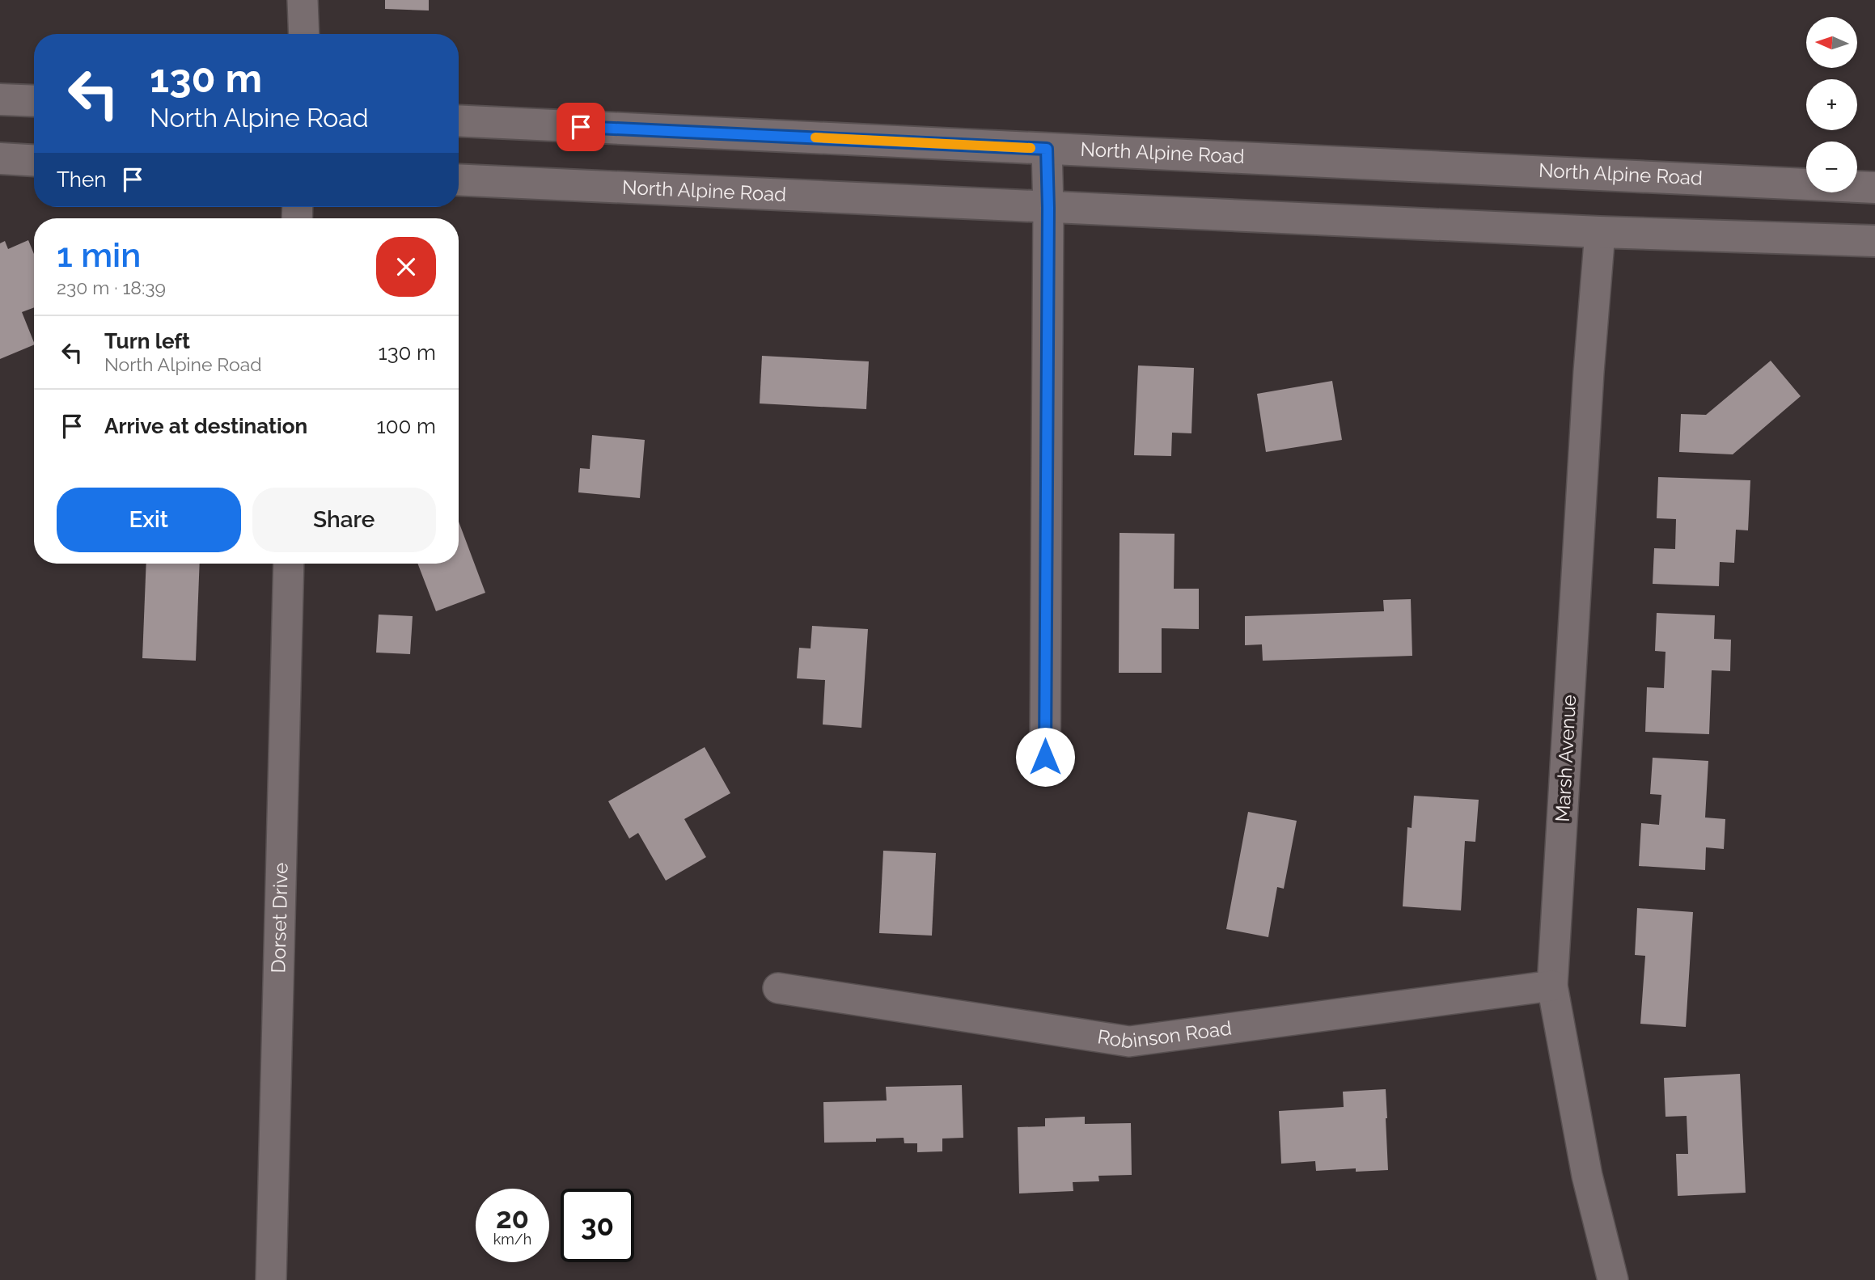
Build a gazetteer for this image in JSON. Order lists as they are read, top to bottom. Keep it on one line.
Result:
{"streets":{"main road":["North Alpine Road"],"street":["Marsh Avenue","Dorset Drive","Robinson Road"]},"crossings":[["North Alpine Road","Marsh Avenue"],["Marsh Avenue","Robinson Road"]],"north":"left","page":{"map_buttons":["+","−"],"turn":["130 m","North Alpine Road"],"then":"Then","heading":["1 min","230 m · 18:39"],"list":[{"name":"Turn left","note":"North Alpine Road","value":"130 m"},{"name":"Arrive at destination","value":"100 m"}],"buttons":["Exit","Share"],"speed":"20 km/h","limit":"30"}}
